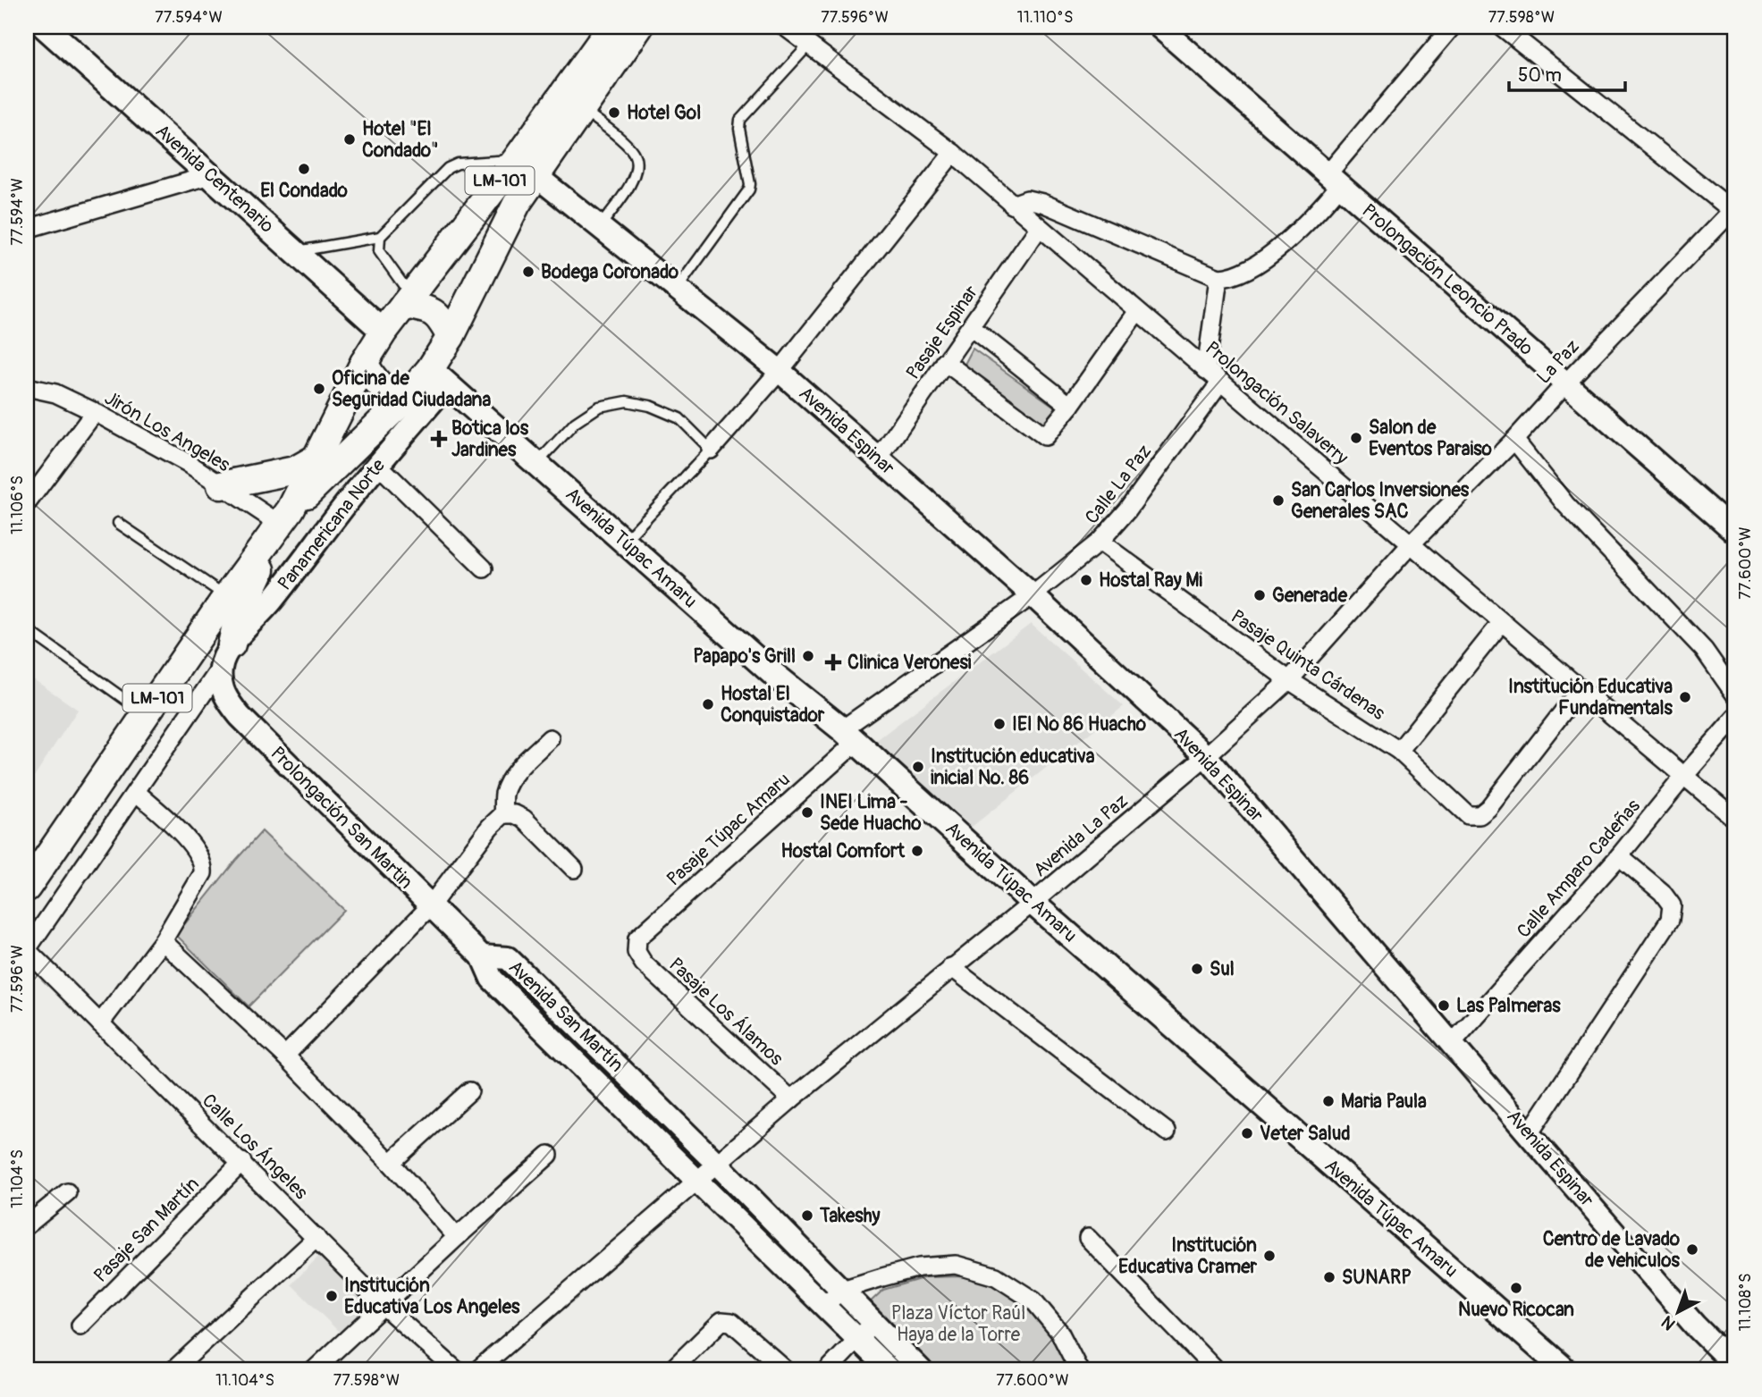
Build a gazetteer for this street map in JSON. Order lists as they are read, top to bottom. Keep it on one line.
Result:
{"streets":{"main road":["Avenida Centenario","LM-101","Avenida Túpac Amaru"],"street":["Prolongación Leoncio Prado","Pasaje Espinar","La Paz","Prolongación Salaverry","Avenida Espinar","Jirón Los Angeles","Calle La Paz","Panamericana Norte","Pasaje Quinta Cárdenas","Prolongación San Martin","Pasaje Túpac Amaru","Avenida La Paz","Calle Amparo Cadeñas","Pasaje Los Álamos","Avenida San Martín","Calle Los Ángeles","Pasaje San Martín"]},"crossings":[["Avenida Centenario","LM-101"],["Avenida Centenario","Panamericana Norte"],["Avenida Centenario","Avenida Túpac Amaru"],["LM-101","Avenida Espinar"],["LM-101","Jirón Los Angeles"],["LM-101","Panamericana Norte"],["LM-101","Avenida Túpac Amaru"],["Prolongación Leoncio Prado","La Paz"],["Pasaje Espinar","Prolongación Salaverry"],["Pasaje Espinar","Avenida Espinar"],["La Paz","Prolongación Salaverry"],["La Paz","Avenida La Paz"],["Prolongación Salaverry","Calle La Paz"],["Prolongación Salaverry","Pasaje Quinta Cárdenas"],["Prolongación Salaverry","Avenida La Paz"],["Prolongación Salaverry","Calle Amparo Cadeñas"],["Avenida Espinar","Calle La Paz"],["Avenida Espinar","Avenida La Paz"],["Avenida Espinar","Calle Amparo Cadeñas"],["Calle La Paz","Avenida Túpac Amaru"],["Calle La Paz","Pasaje Quinta Cárdenas"],["Calle La Paz","Pasaje Túpac Amaru"],["Panamericana Norte","Avenida Túpac Amaru"],["Panamericana Norte","Prolongación San Martin"],["Avenida Túpac Amaru","Pasaje Túpac Amaru"],["Avenida Túpac Amaru","Avenida La Paz"],["Pasaje Quinta Cárdenas","Avenida La Paz"],["Prolongación San Martin","Avenida San Martín"],["Pasaje Túpac Amaru","Pasaje Los Álamos"],["Avenida La Paz","Pasaje Los Álamos"],["Avenida La Paz","Avenida San Martín"],["Calle Los Ángeles","Pasaje San Martín"]],"parks":["Plaza Víctor Raúl Haya de la Torre"],"places":{"other":["Hotel Gol","Hotel \"El Condado\"","El Condado","Bodega Coronado","Oficina de Seguridad Ciudadana","Salon de Eventos Paraiso","San Carlos Inversiones Generales SAC","Hostal Ray Mi","Generade","Papapo's Grill","Institución Educativa Fundamentals","Hostal El Conquistador","IEI No 86 Huacho","Institución educativa inicial No. 86","INEI Lima - Sede Huacho","Hostal Comfort","Sul","Las Palmeras","Maria Paula","Veter Salud","Takeshy","Centro de Lavado de vehiculos","Institución Educativa Cramer","SUNARP","Nuevo Ricocan","Institución Educativa Los Angeles"],"health":["Botica los Jardines","Clinica Veronesi"]},"scale_bar":"50 m","north":"bottom left","coordinates":["77.594°W","77.596°W","11.110°S","77.598°W","11.106°S","77.600°W","11.104°S","11.108°S"]}
